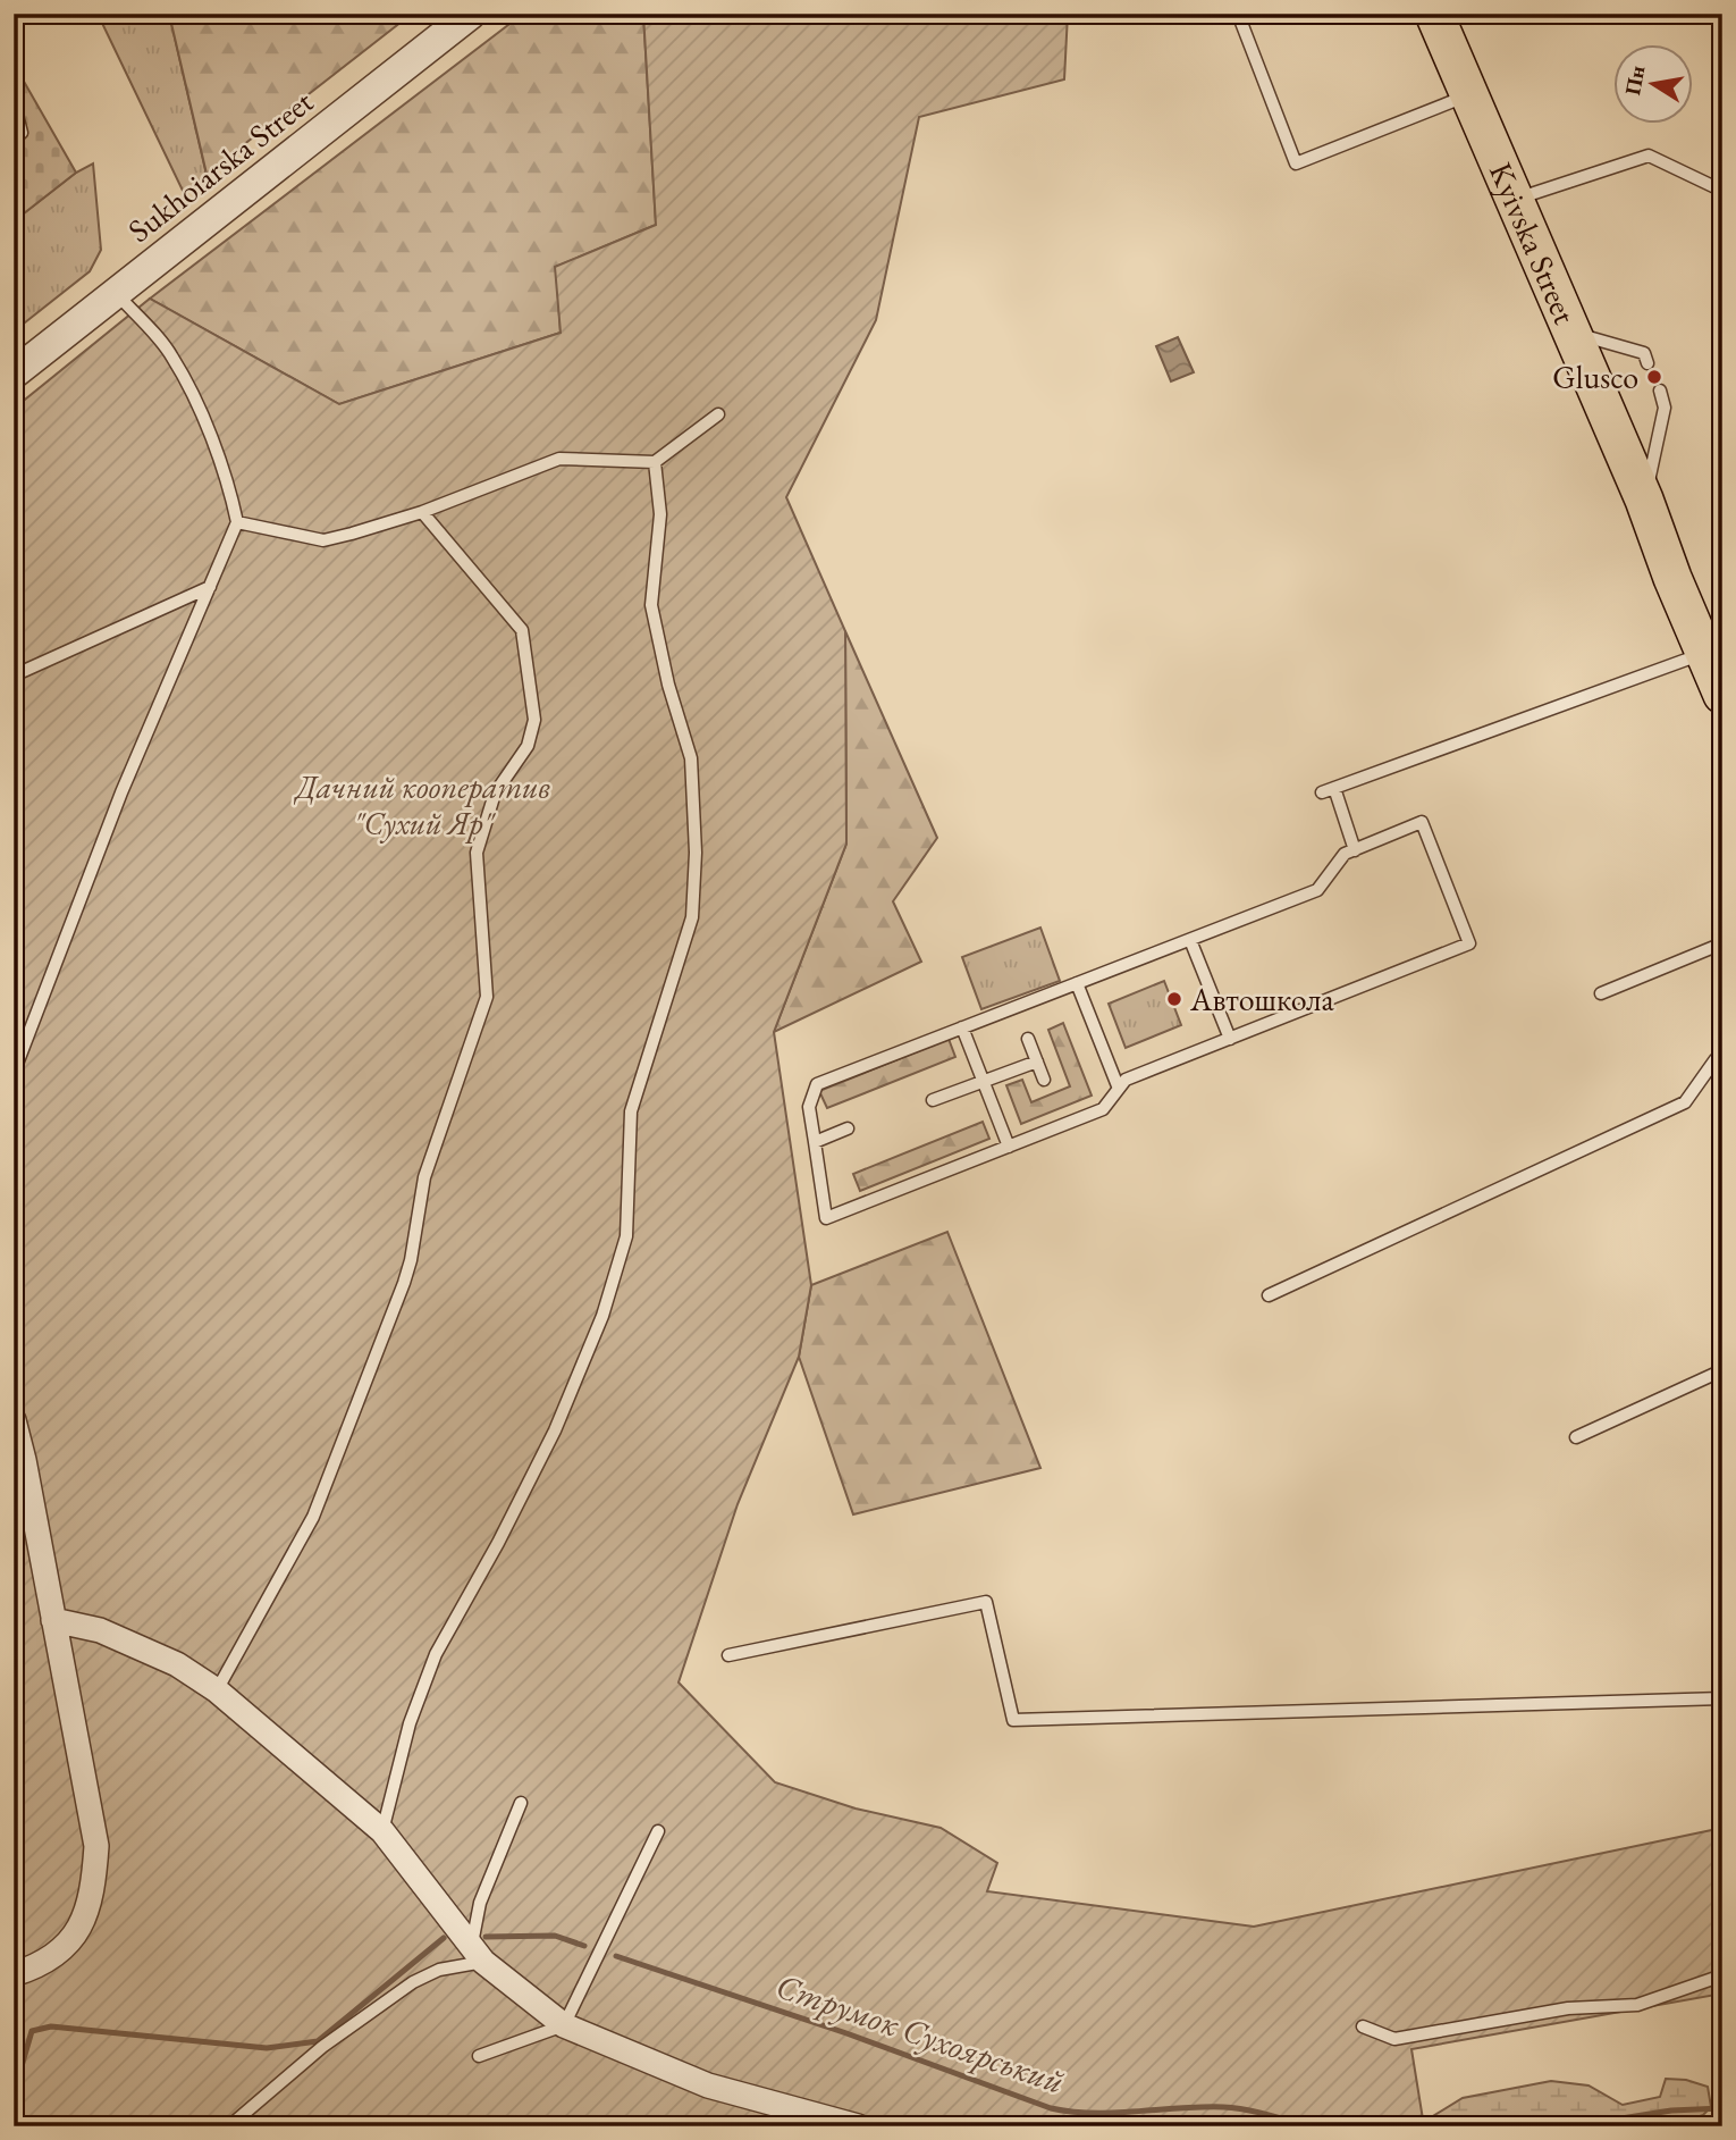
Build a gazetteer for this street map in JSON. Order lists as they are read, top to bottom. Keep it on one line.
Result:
{"streets":{"main road":["Kyivska Street"],"street":["Sukhoiarska Street"]},"water":["Струмок Сухоярський"],"parks":["Дачний кооператив \"Сухий Яр\""],"places":["Glusco","Автошкола"],"north":"left"}
